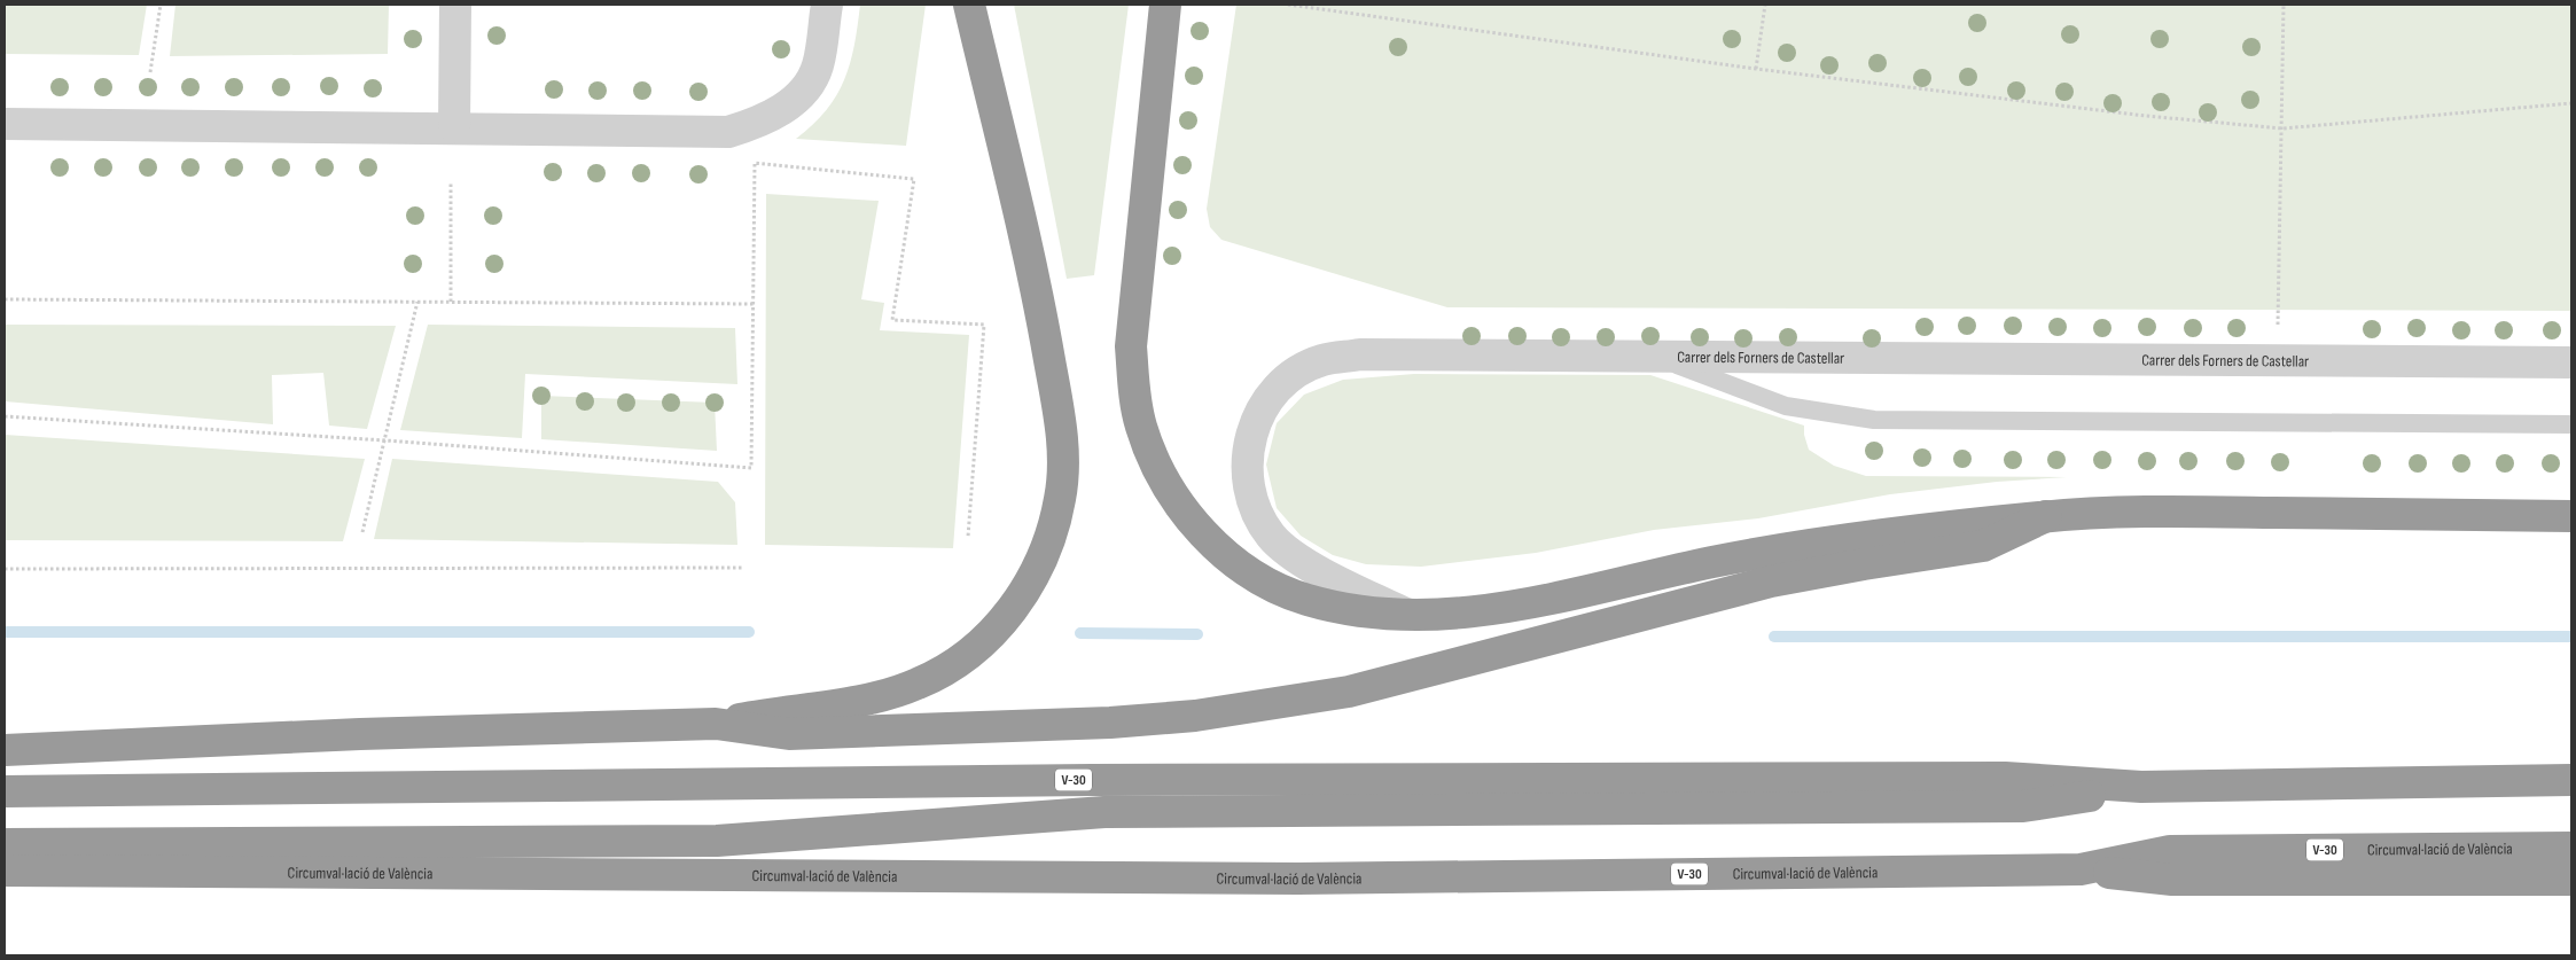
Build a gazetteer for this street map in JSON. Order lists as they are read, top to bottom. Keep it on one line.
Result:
{"streets":{"highway":["V-30","Circumval·lació de València"],"street":["Carrer dels Forners de Castellar"]}}
